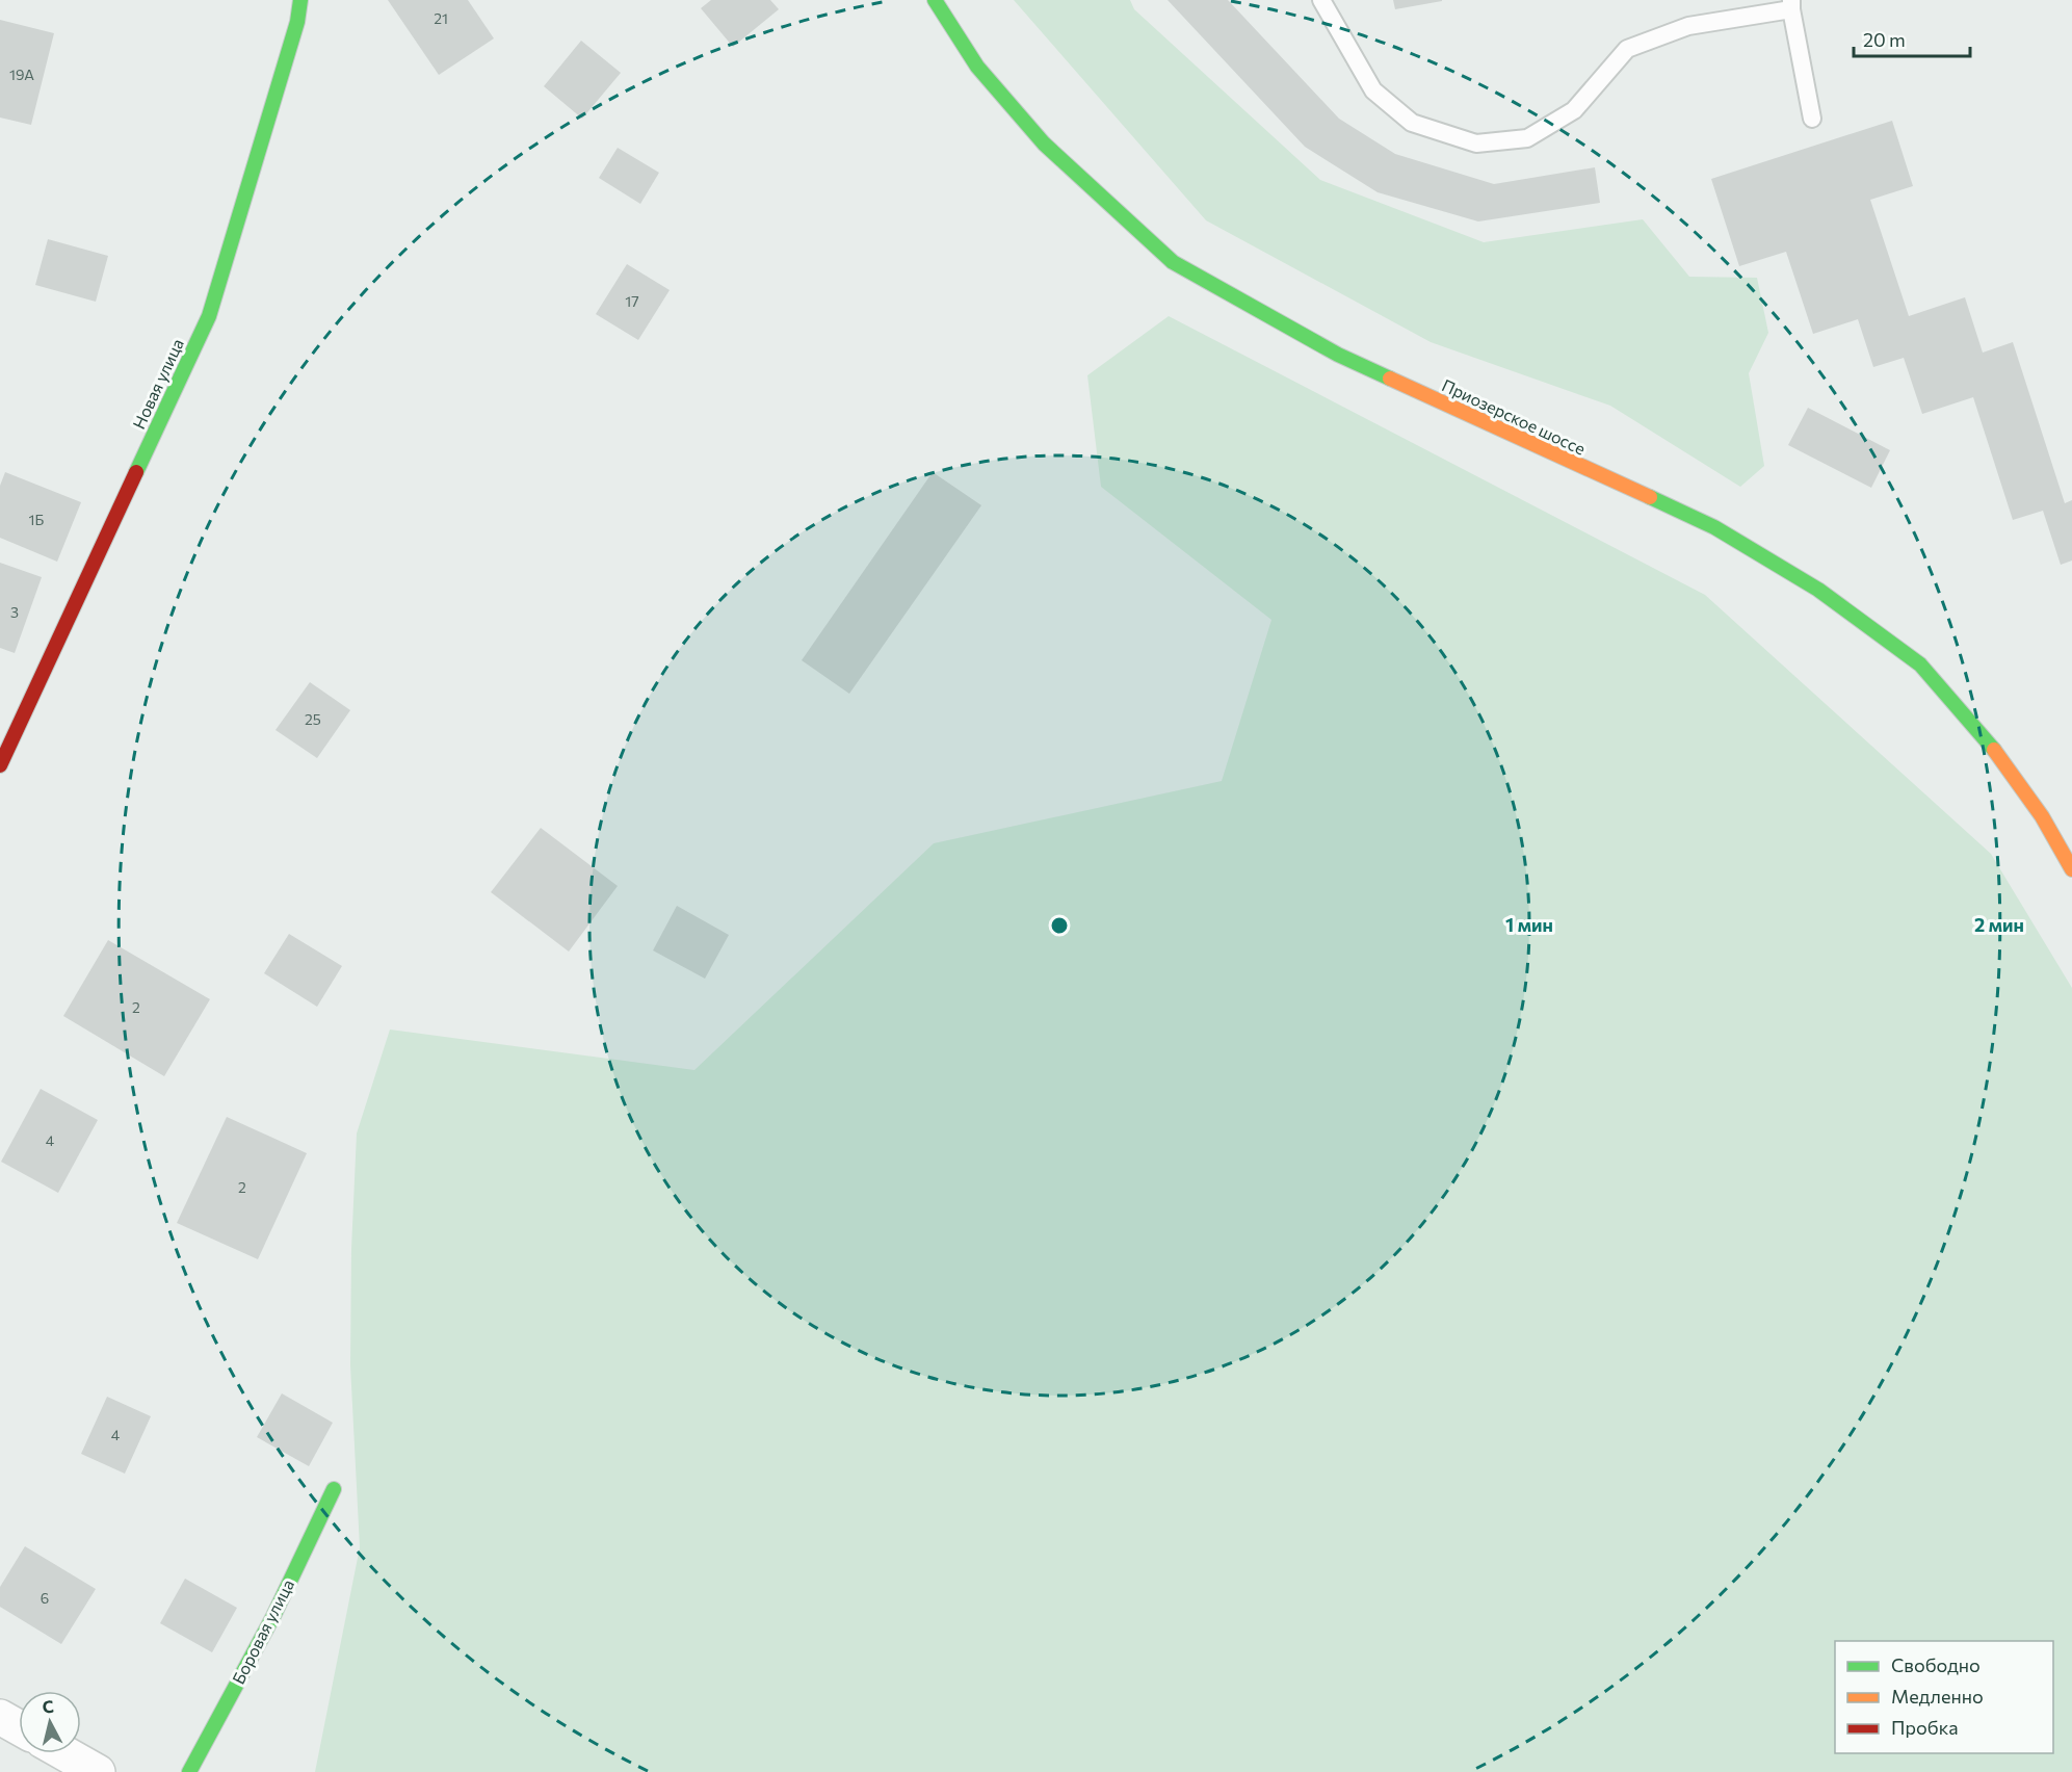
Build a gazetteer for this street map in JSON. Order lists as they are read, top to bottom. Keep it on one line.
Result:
{"streets":{"main road":["Новая улица","Приозерское шоссе","Боровая улица"]},"house_numbers":["21","19А","17","1Б","3","25","2","4","2","4","6"],"legend":["Свободно","Медленно","Пробка"],"scale_bar":"20 m","north":"top","rings":["1 мин","2 мин"]}
